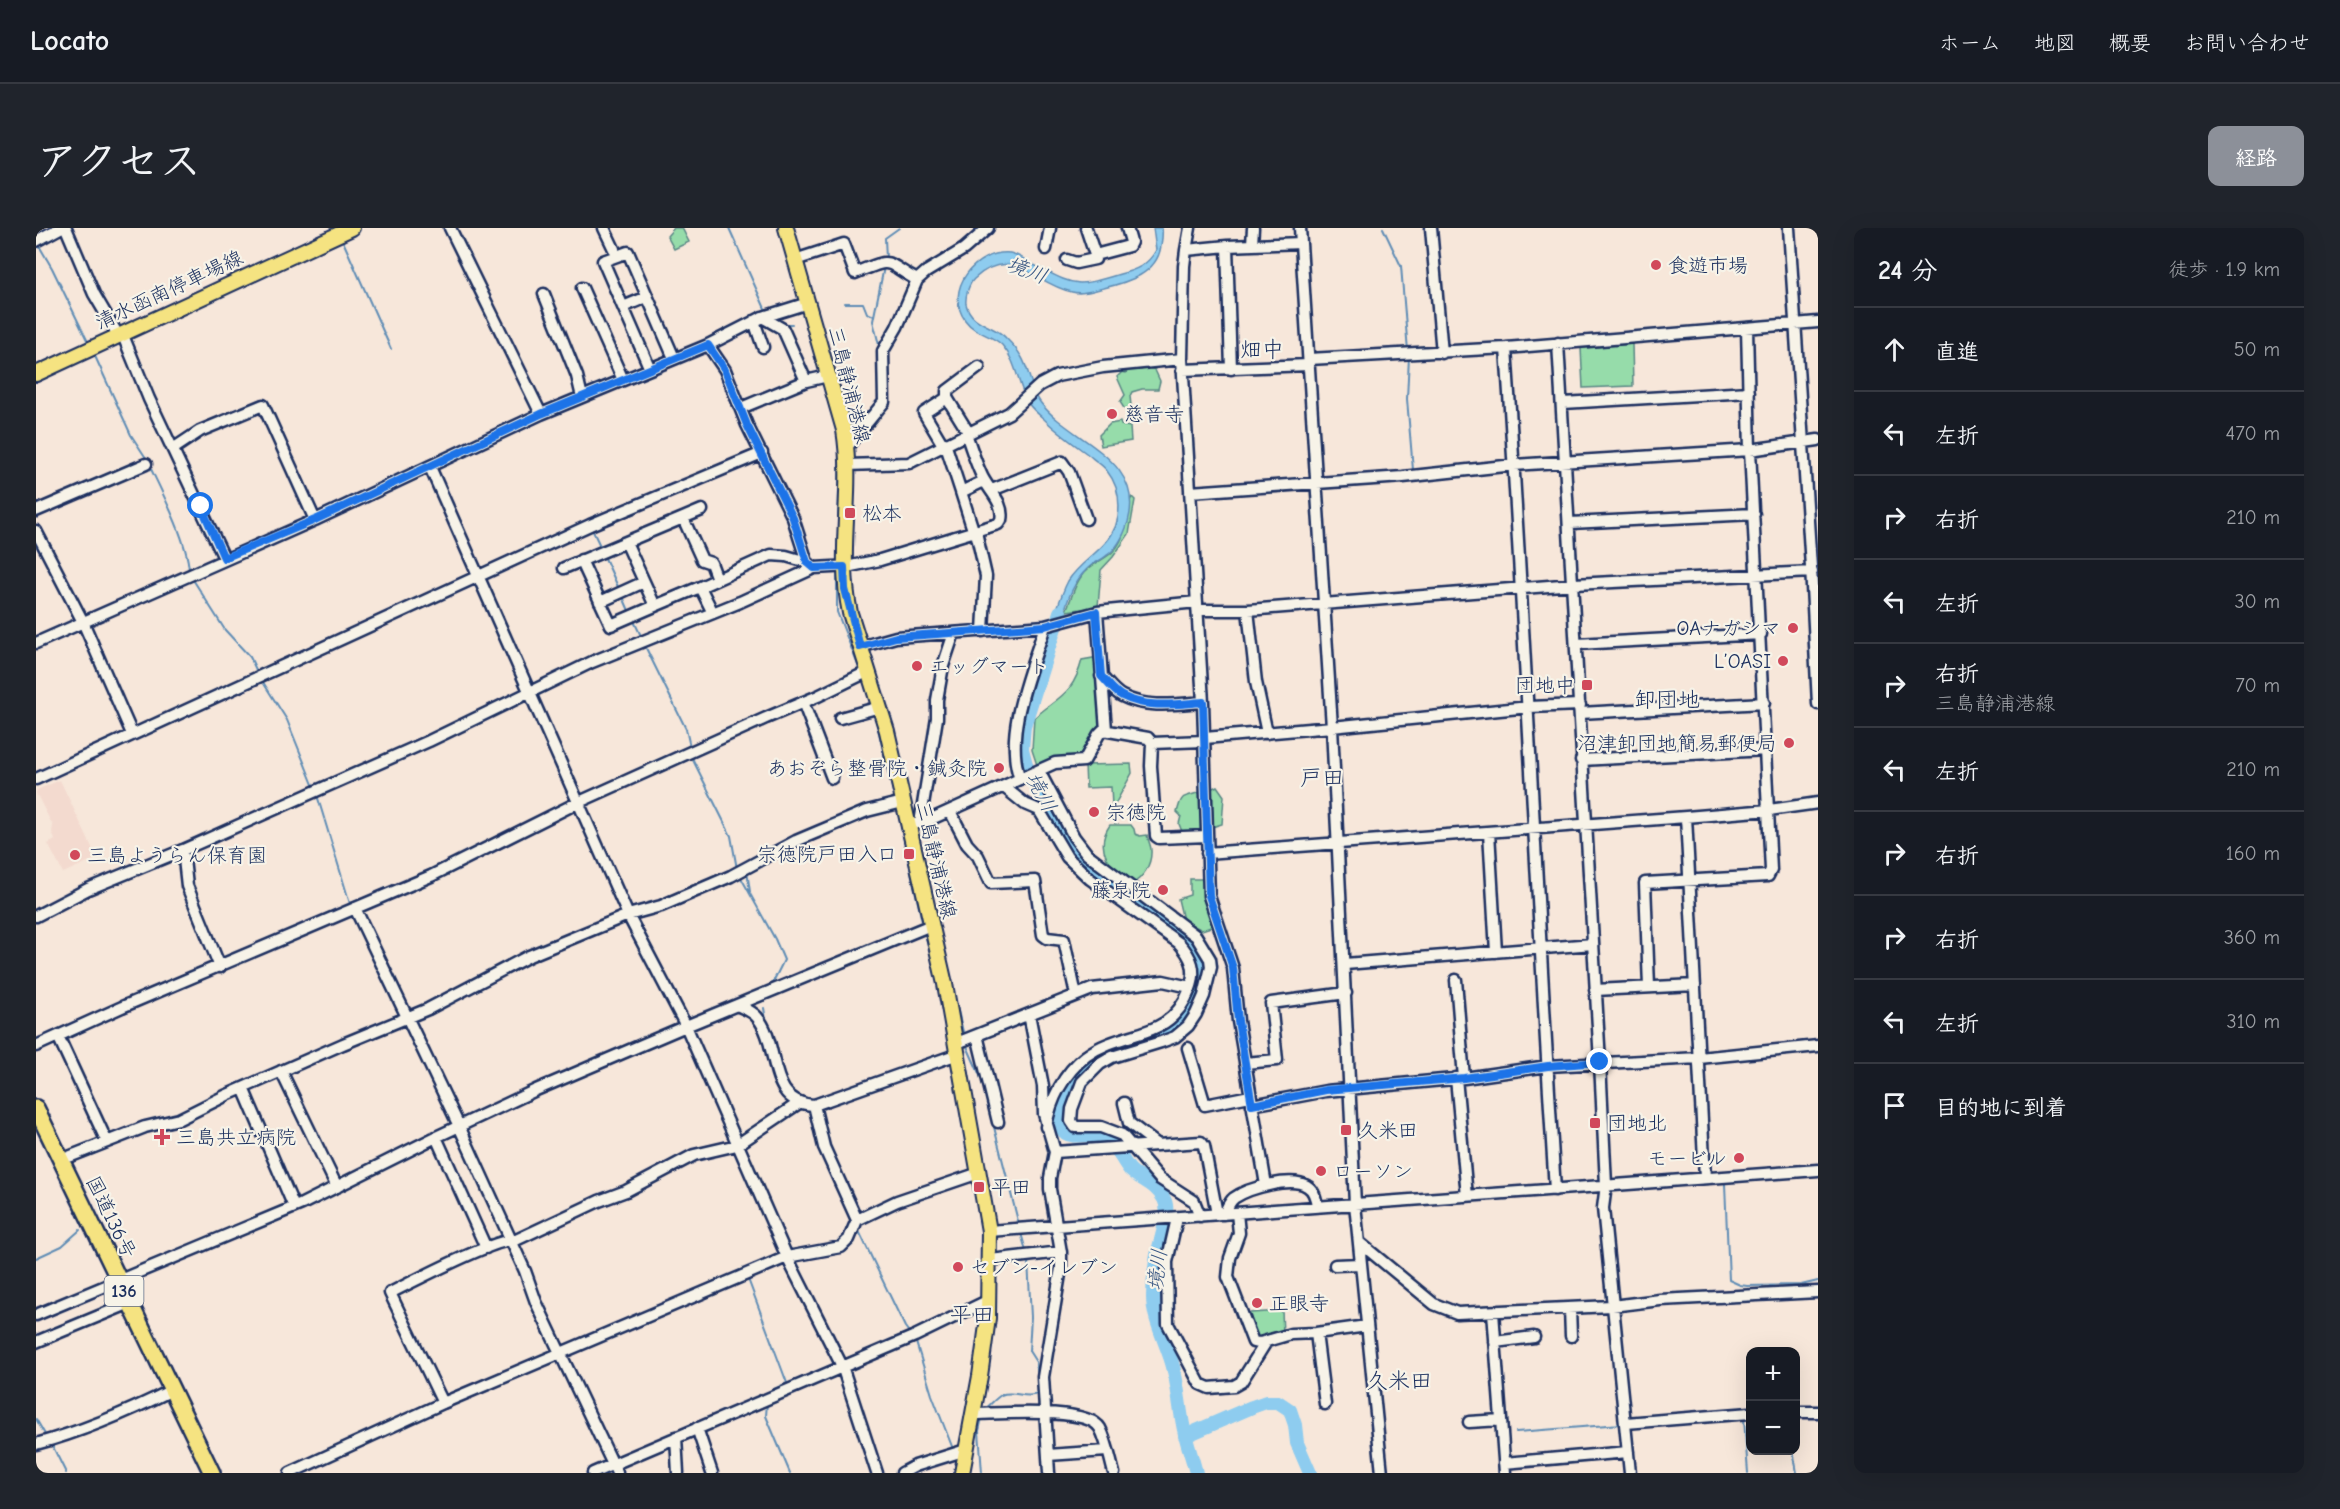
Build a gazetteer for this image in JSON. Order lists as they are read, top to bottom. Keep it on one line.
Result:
{"streets":{"highway":["国道136号","136"],"main road":["清水函南停車場線","三島静浦港線"]},"districts":["畑中","卸団地","戸田","平田","久米田"],"water":["境川"],"places":{"other":["食遊市場","慈音寺","OAナガシマ","L’OASI","エッグマート","沼津卸団地簡易郵便局","あおぞら整骨院・鍼灸院","宗徳院","三島ようらん保育園","藤泉院","モービル","ローソン","セブン-イレブン","正眼寺"],"transit":["松本","団地中","宗徳院戸田入口","団地北","久米田","平田"],"health":["三島共立病院"]},"page":{"header":"Locato","nav":["ホーム","地図","概要","お問い合わせ"],"title":"アクセス","buttons":"経路","heading":["24 分","徒歩 · 1.9 km"],"list":[["直進","50 m"],["左折","470 m"],["右折","210 m"],["左折","30 m"],["右折","三島静浦港線","70 m"],["左折","210 m"],["右折","160 m"],["右折","360 m"],["左折","310 m"],"目的地に到着"],"map_buttons":["+","−"]}}
